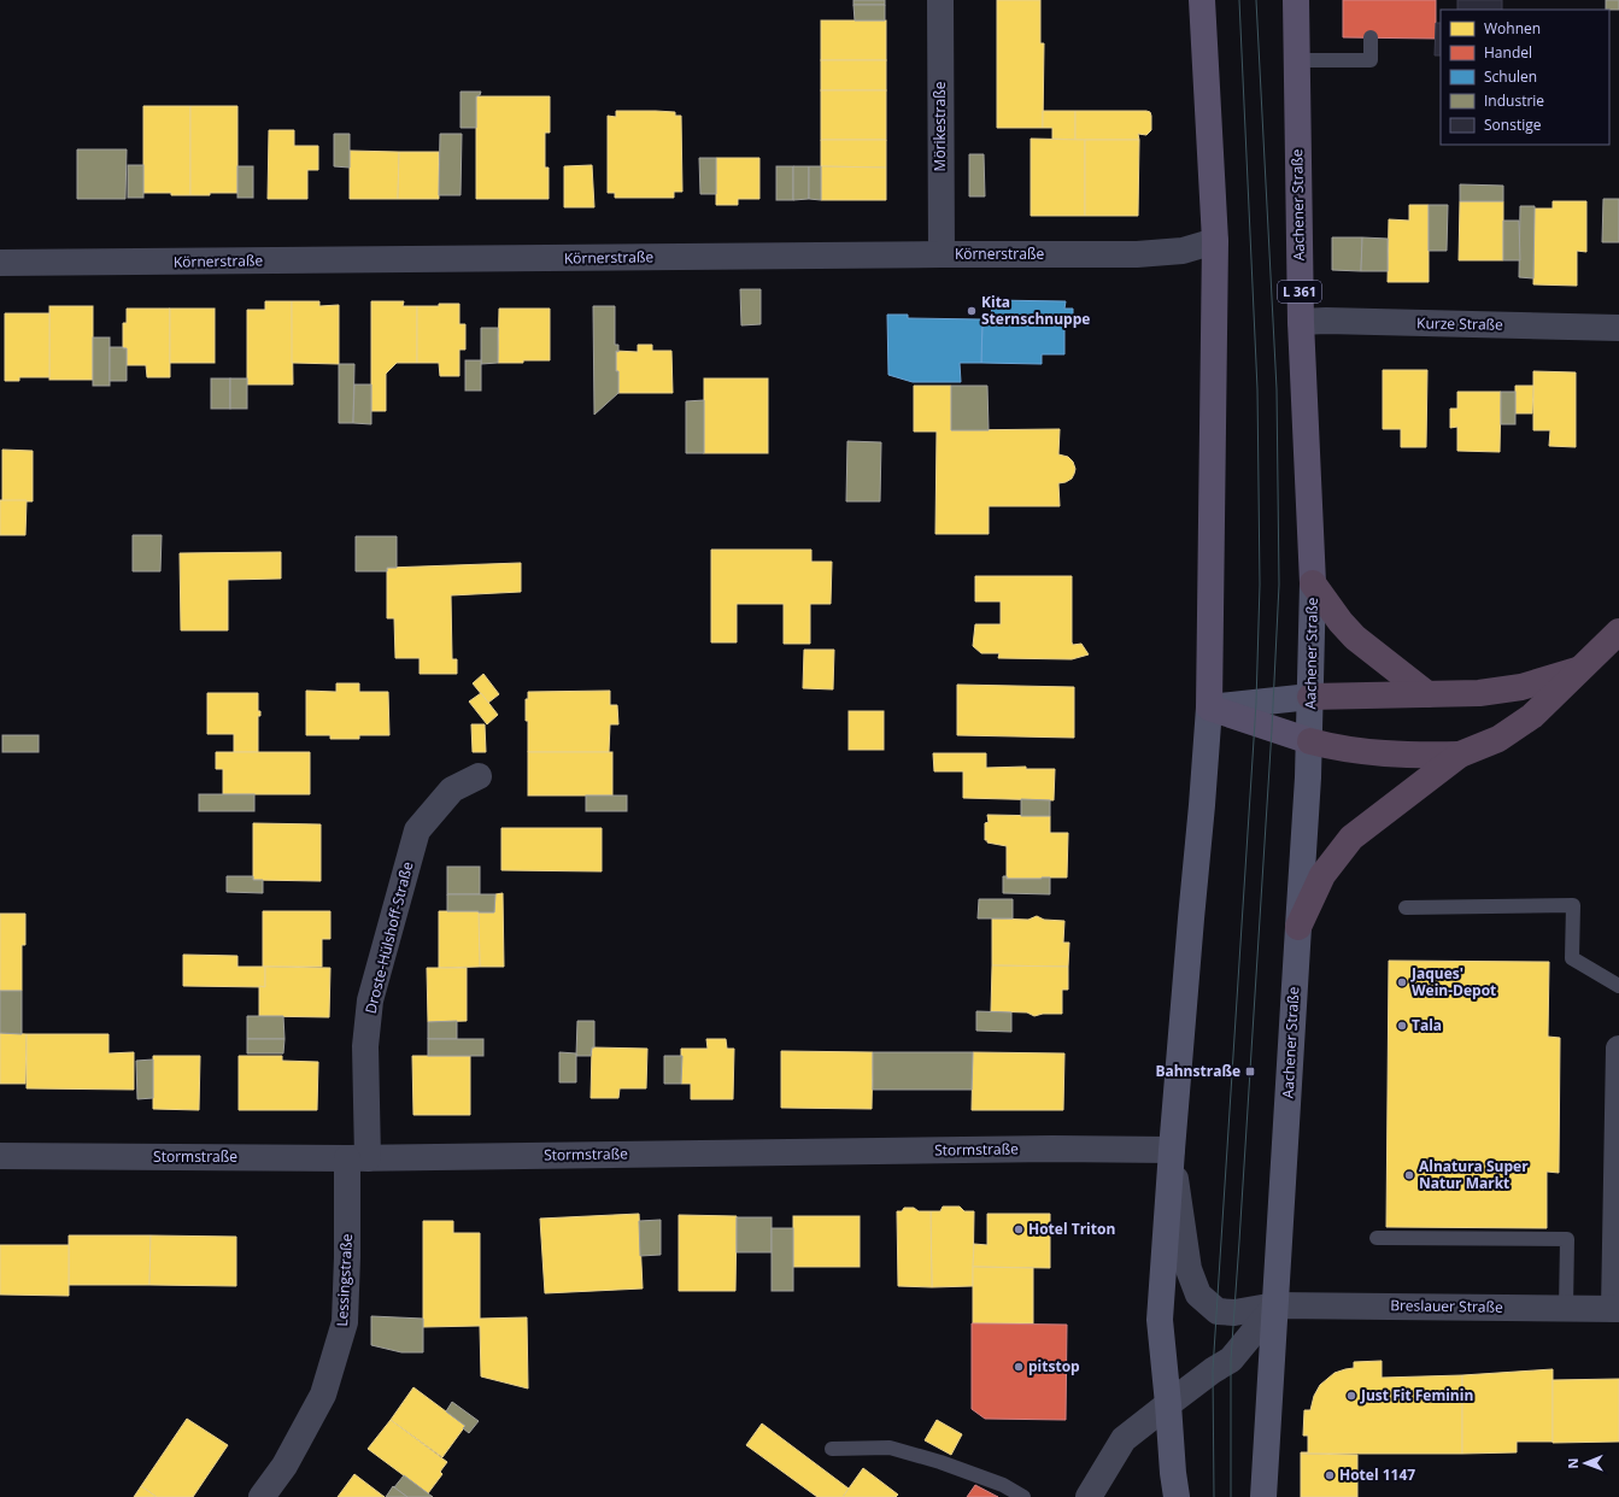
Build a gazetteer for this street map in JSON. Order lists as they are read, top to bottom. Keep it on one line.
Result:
{"streets":{"main road":["Aachener Straße","L 361"],"street":["Mörikestraße","Körnerstraße","Kurze Straße","Droste-Hülshoff-Straße","Stormstraße","Lessingstraße","Breslauer Straße"]},"crossings":[["Mörikestraße","Körnerstraße"],["Aachener Straße","Kurze Straße"],["Aachener Straße","Breslauer Straße"],["Droste-Hülshoff-Straße","Stormstraße"],["Droste-Hülshoff-Straße","Lessingstraße"],["Stormstraße","Lessingstraße"]],"places":{"other":["Kita Sternschnuppe","Jaques' Wein-Depot","Tala","Alnatura Super Natur Markt","Hotel Triton","pitstop","Just Fit Feminin","Hotel 1147"],"transit":["Bahnstraße"]},"legend":["Wohnen","Handel","Schulen","Industrie","Sonstige"],"north":"left"}
